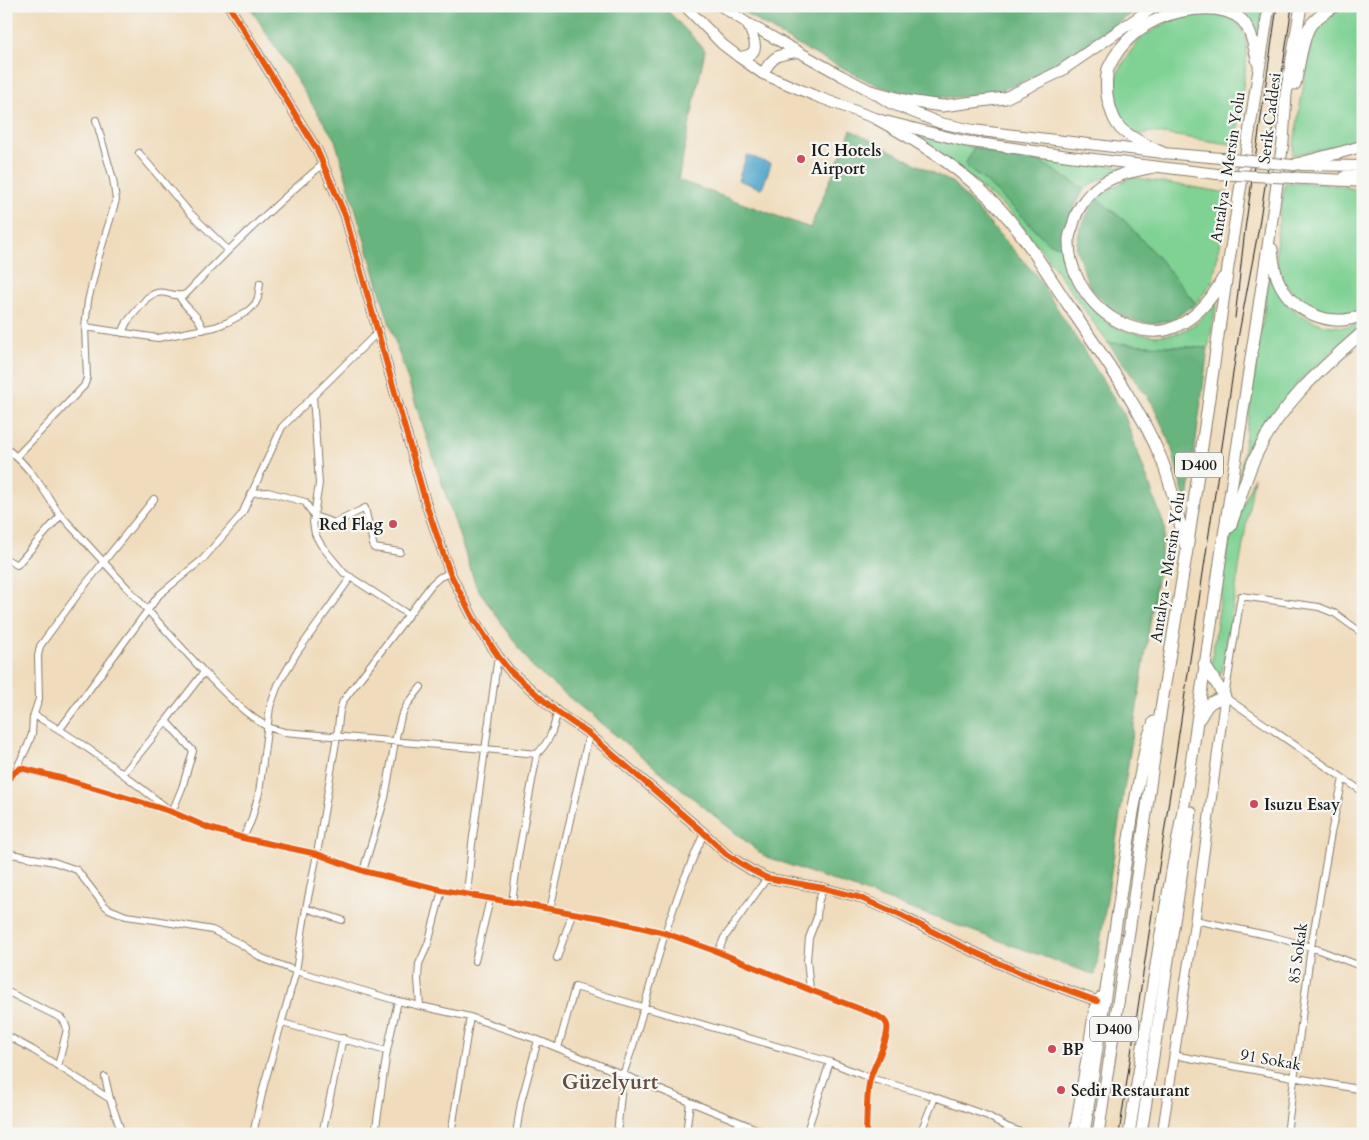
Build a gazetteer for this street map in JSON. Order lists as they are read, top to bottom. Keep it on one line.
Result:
{"streets":{"highway":["Serik Caddesi","Antalya - Mersin Yolu","D400"],"street":["85 Sokak","91 Sokak"]},"crossings":[["Serik Caddesi","D400"],["85 Sokak","91 Sokak"]],"districts":["Güzelyurt"],"places":["IC Hotels Airport","Red Flag","Isuzu Esay","BP","Sedir Restaurant"]}
